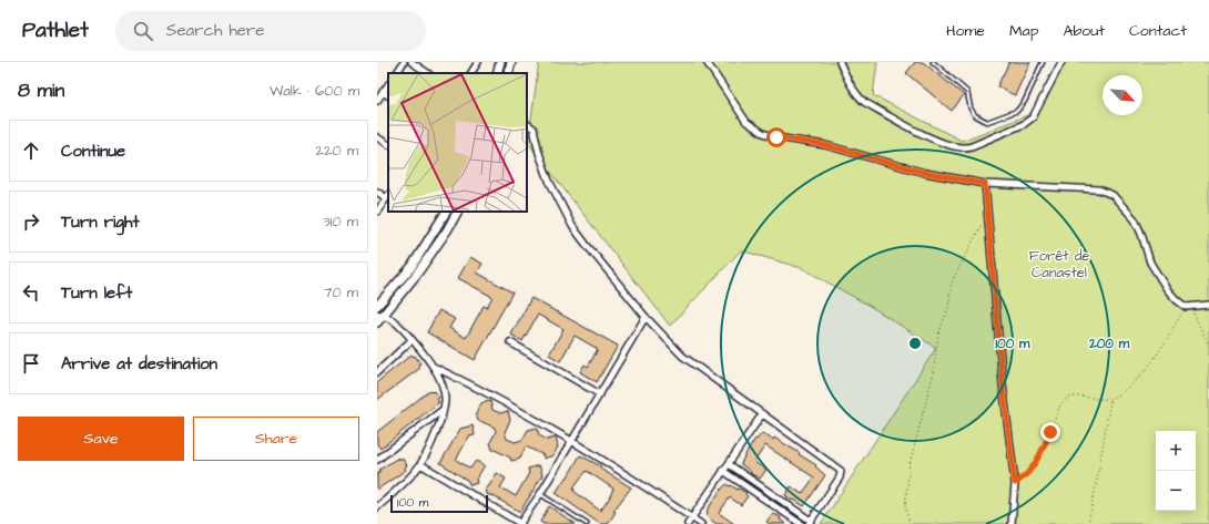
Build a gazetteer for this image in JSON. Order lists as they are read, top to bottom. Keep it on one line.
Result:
{"parks":["Forêt de Canastel"],"scale_bar":"100 m","north":"bottom right","page":{"header":"Pathlet","search":"Search here","nav":["Home","Map","About","Contact"],"heading":["8 min","Walk · 600 m"],"list":[["Continue","220 m"],["Turn right","310 m"],["Turn left","70 m"],"Arrive at destination"],"buttons":["Save","Share"],"map_buttons":["+","−"],"scale":"100 m"},"rings":["100 m","200 m"]}
